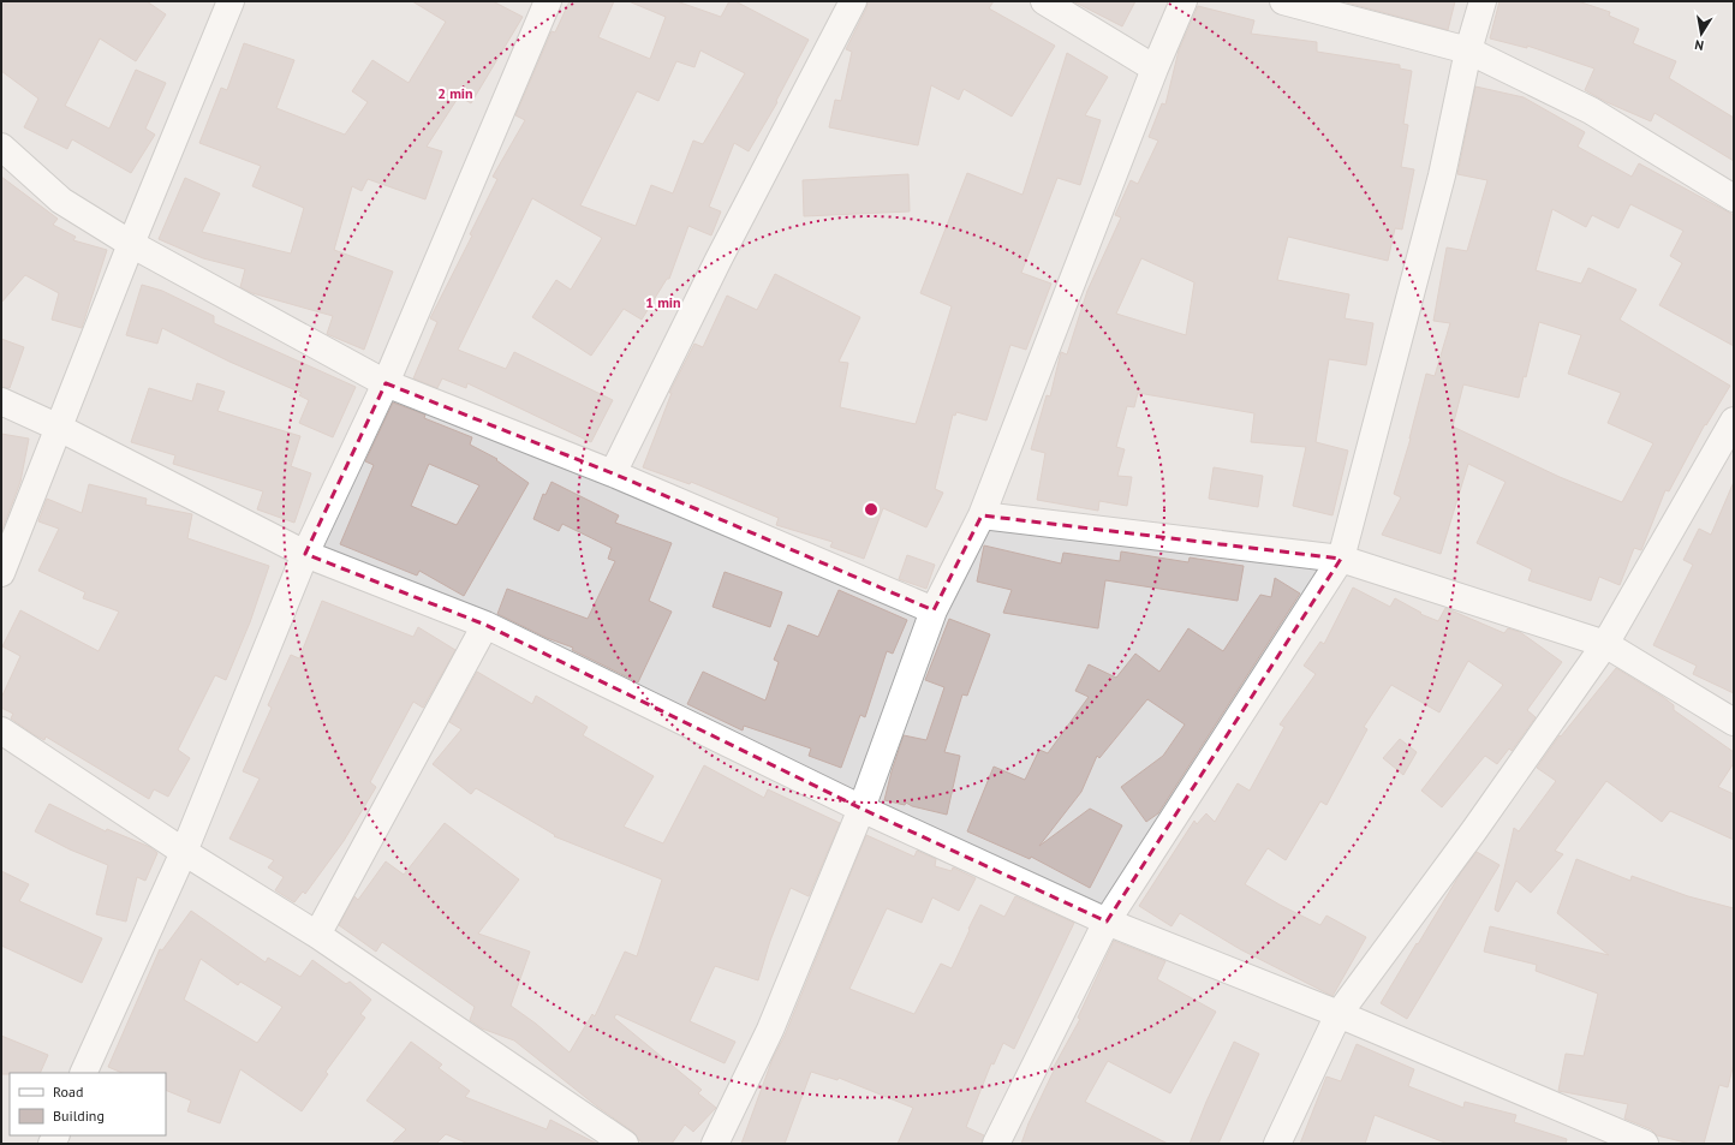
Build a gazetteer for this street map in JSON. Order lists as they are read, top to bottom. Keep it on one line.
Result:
{"legend":["Road","Building"],"north":"bottom","rings":["2 min","1 min"]}
